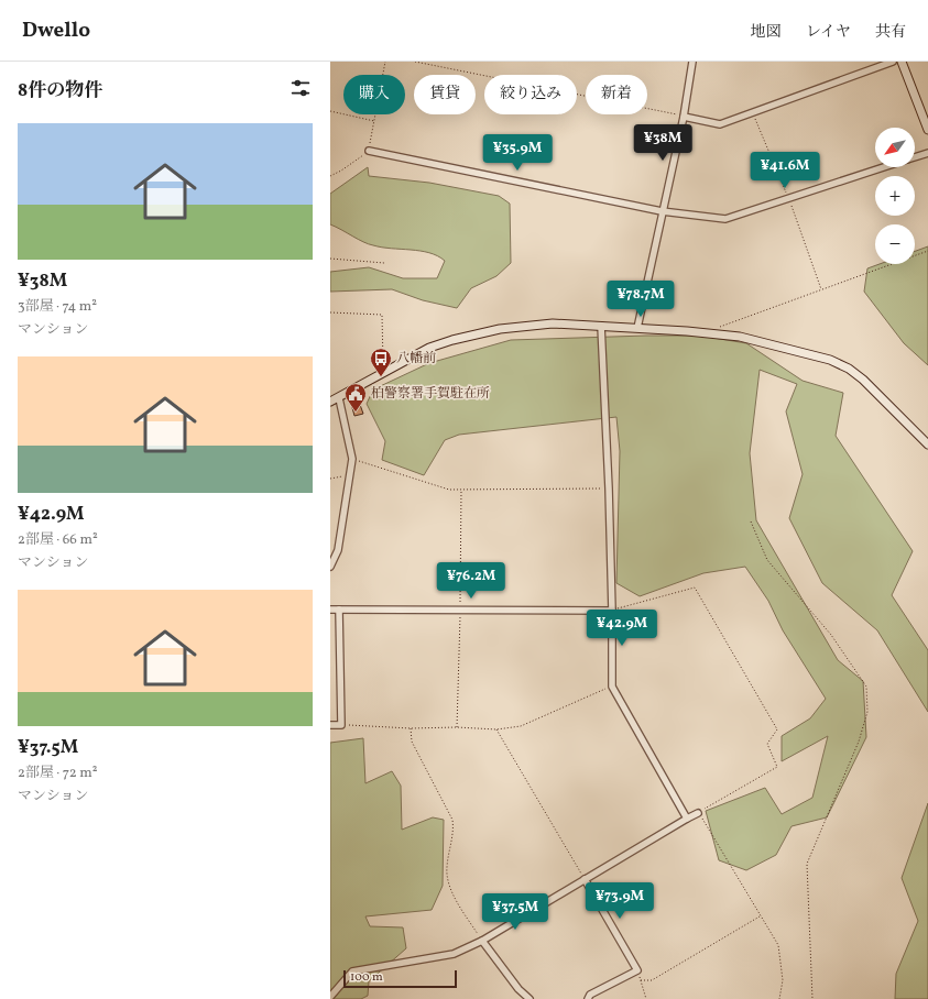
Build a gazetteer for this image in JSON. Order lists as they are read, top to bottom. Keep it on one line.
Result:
{"places":{"bus stop":["八幡前"],"public building":["柏警察署手賀駐在所"]},"scale_bar":"100 m","north":"bottom left","page":{"header":"Dwello","nav":["地図","レイヤ","共有"],"heading":"8件の物件","chip":["購入","賃貸","絞り込み","新着"],"list":[{"name":"¥38M","note":"3部屋 · 74 m² · マンション"},{"name":"¥42.9M","note":"2部屋 · 66 m² · マンション"},{"name":"¥37.5M","note":"2部屋 · 72 m² · マンション"}],"price":["¥38M","¥35.9M","¥41.6M","¥78.7M","¥76.2M","¥42.9M","¥73.9M","¥37.5M"],"map_buttons":["+","−"],"scale":"100 m"}}
